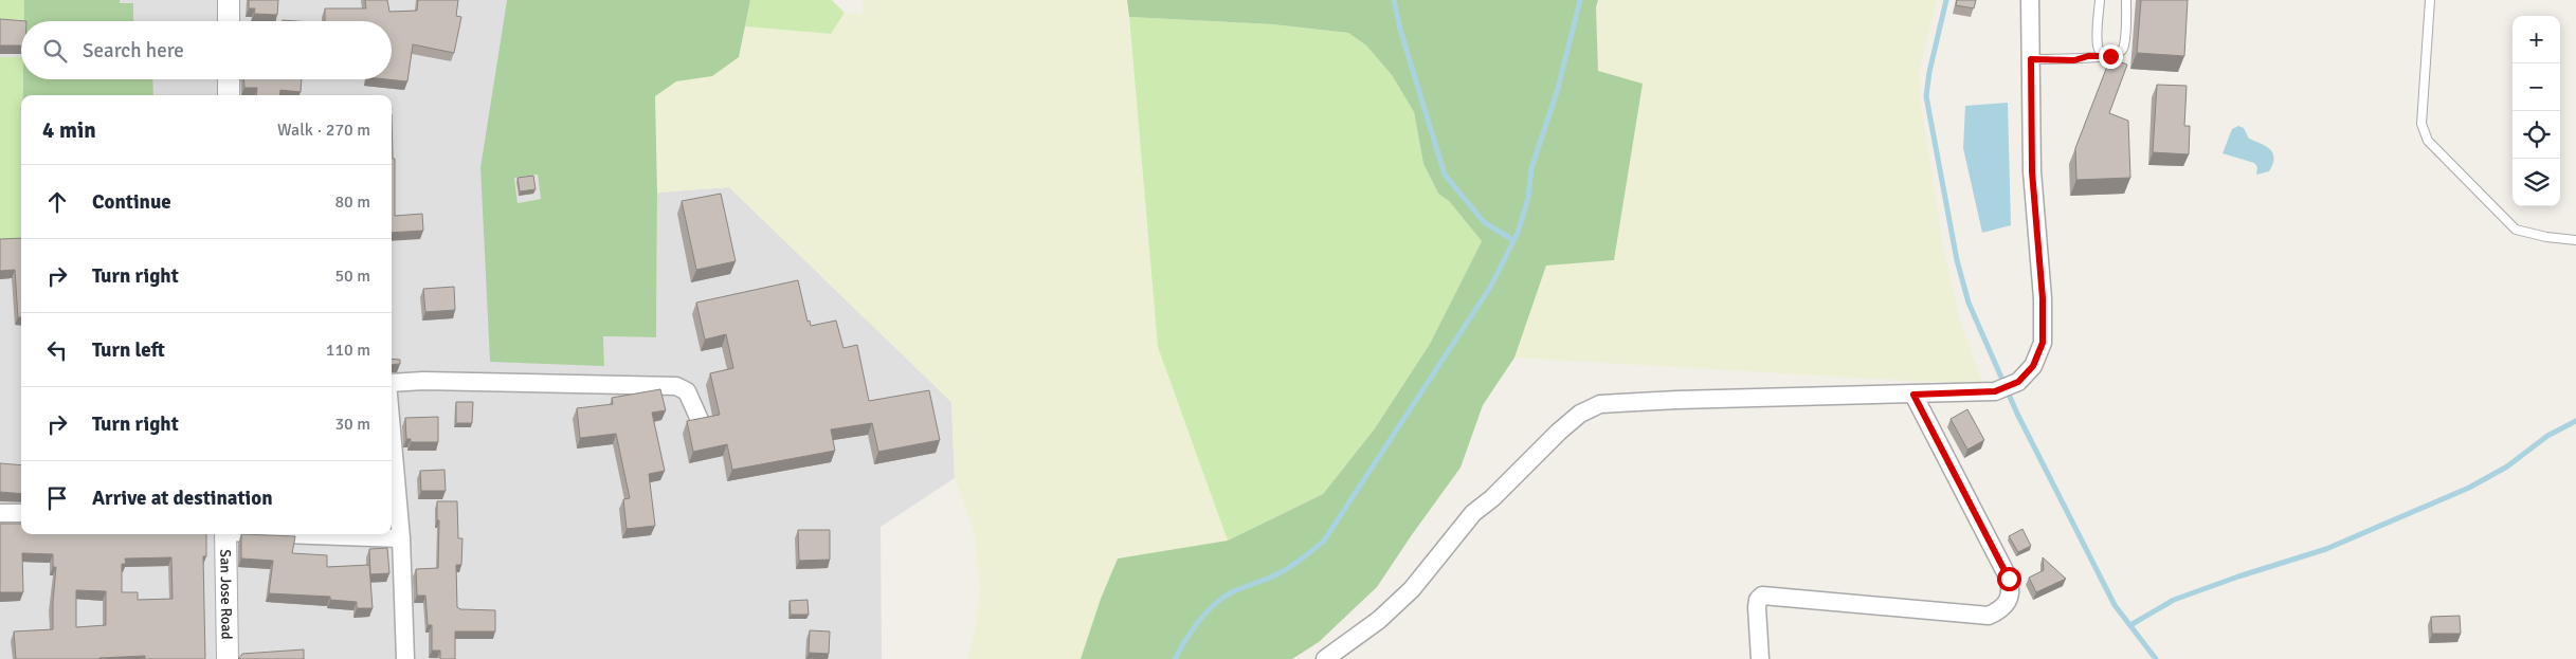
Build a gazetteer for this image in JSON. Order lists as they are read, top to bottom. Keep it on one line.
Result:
{"streets":{"street":["San Jose Road"]},"page":{"map_buttons":["+","−"],"search":"Search here","heading":["4 min","Walk · 270 m"],"list":[["Continue","80 m"],["Turn right","50 m"],["Turn left","110 m"],["Turn right","30 m"],"Arrive at destination"]}}
